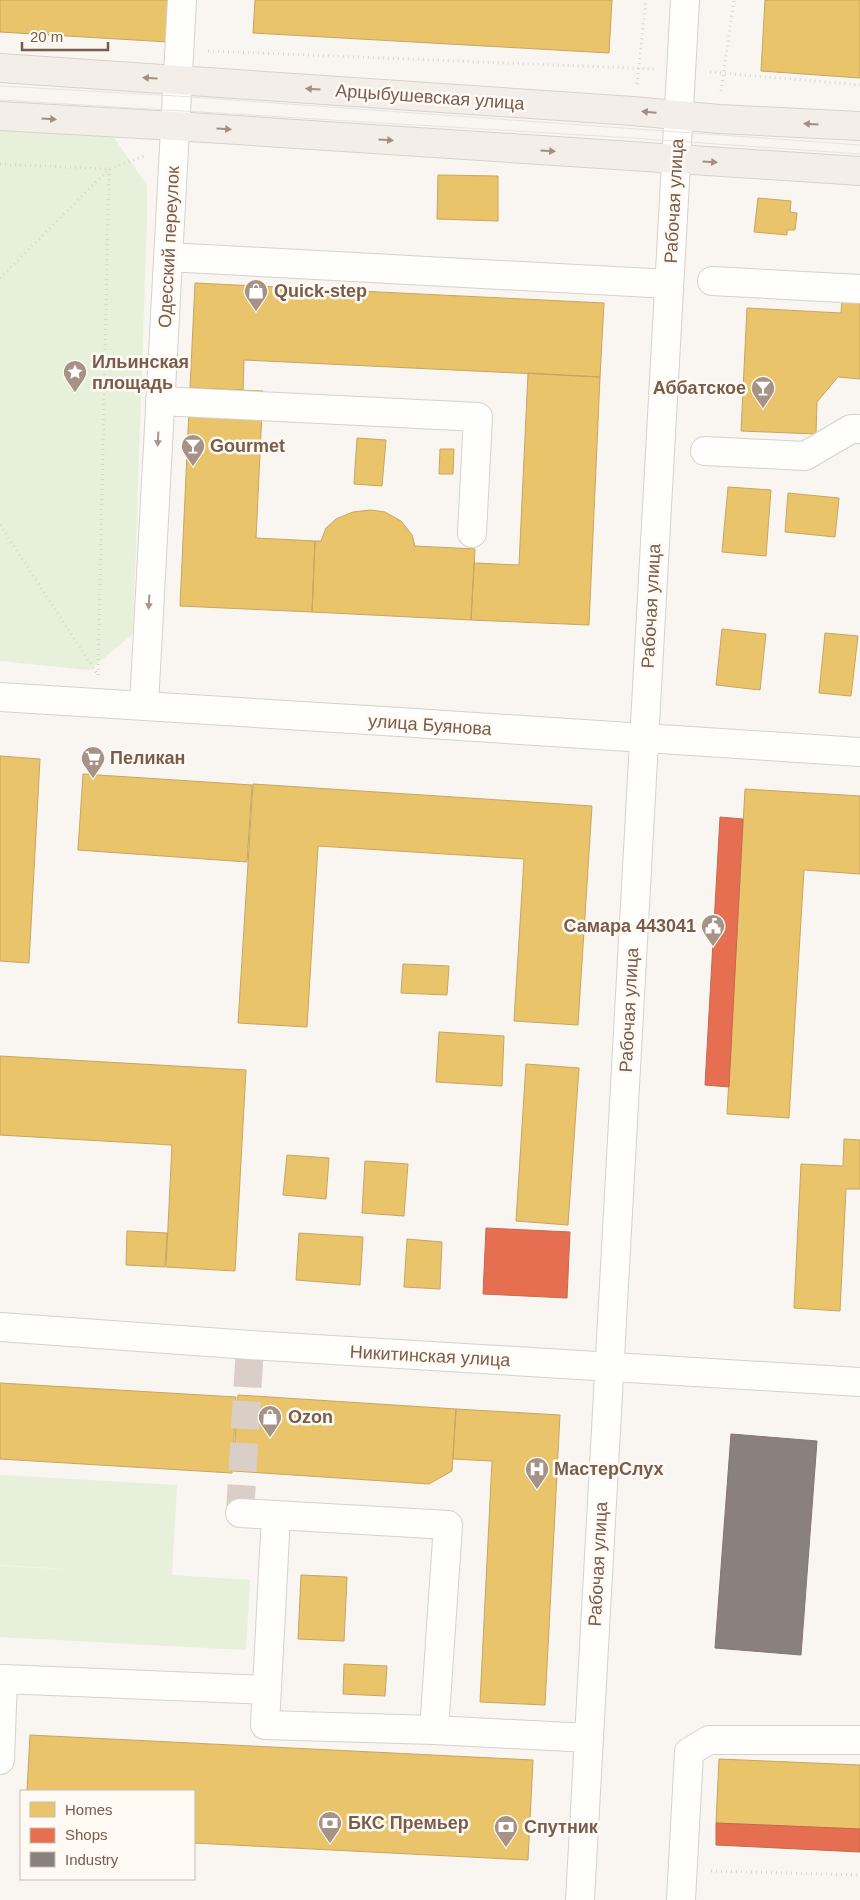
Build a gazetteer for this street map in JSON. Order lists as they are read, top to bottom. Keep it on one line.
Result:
{"streets":{"main road":["Арцыбушевская улица"],"street":["Рабочая улица","Одесский переулок","улица Буянова","Никитинская улица"]},"crossings":[["Арцыбушевская улица","Рабочая улица"],["Арцыбушевская улица","Одесский переулок"],["Рабочая улица","улица Буянова"],["Рабочая улица","Никитинская улица"],["Одесский переулок","улица Буянова"]],"one_way":["Одесский переулок"],"places":{"shop":["Quick-step","Ozon"],"place":["Ильинская площадь"],"bar":["Аббатское","Gourmet"],"supermarket":["Пеликан"],"public building":["Самара 443041"],"hospital":["МастерСлух"],"bank":["БКС Премьер","Спутник"]},"legend":["Homes","Shops","Industry"],"scale_bar":"20 m"}
